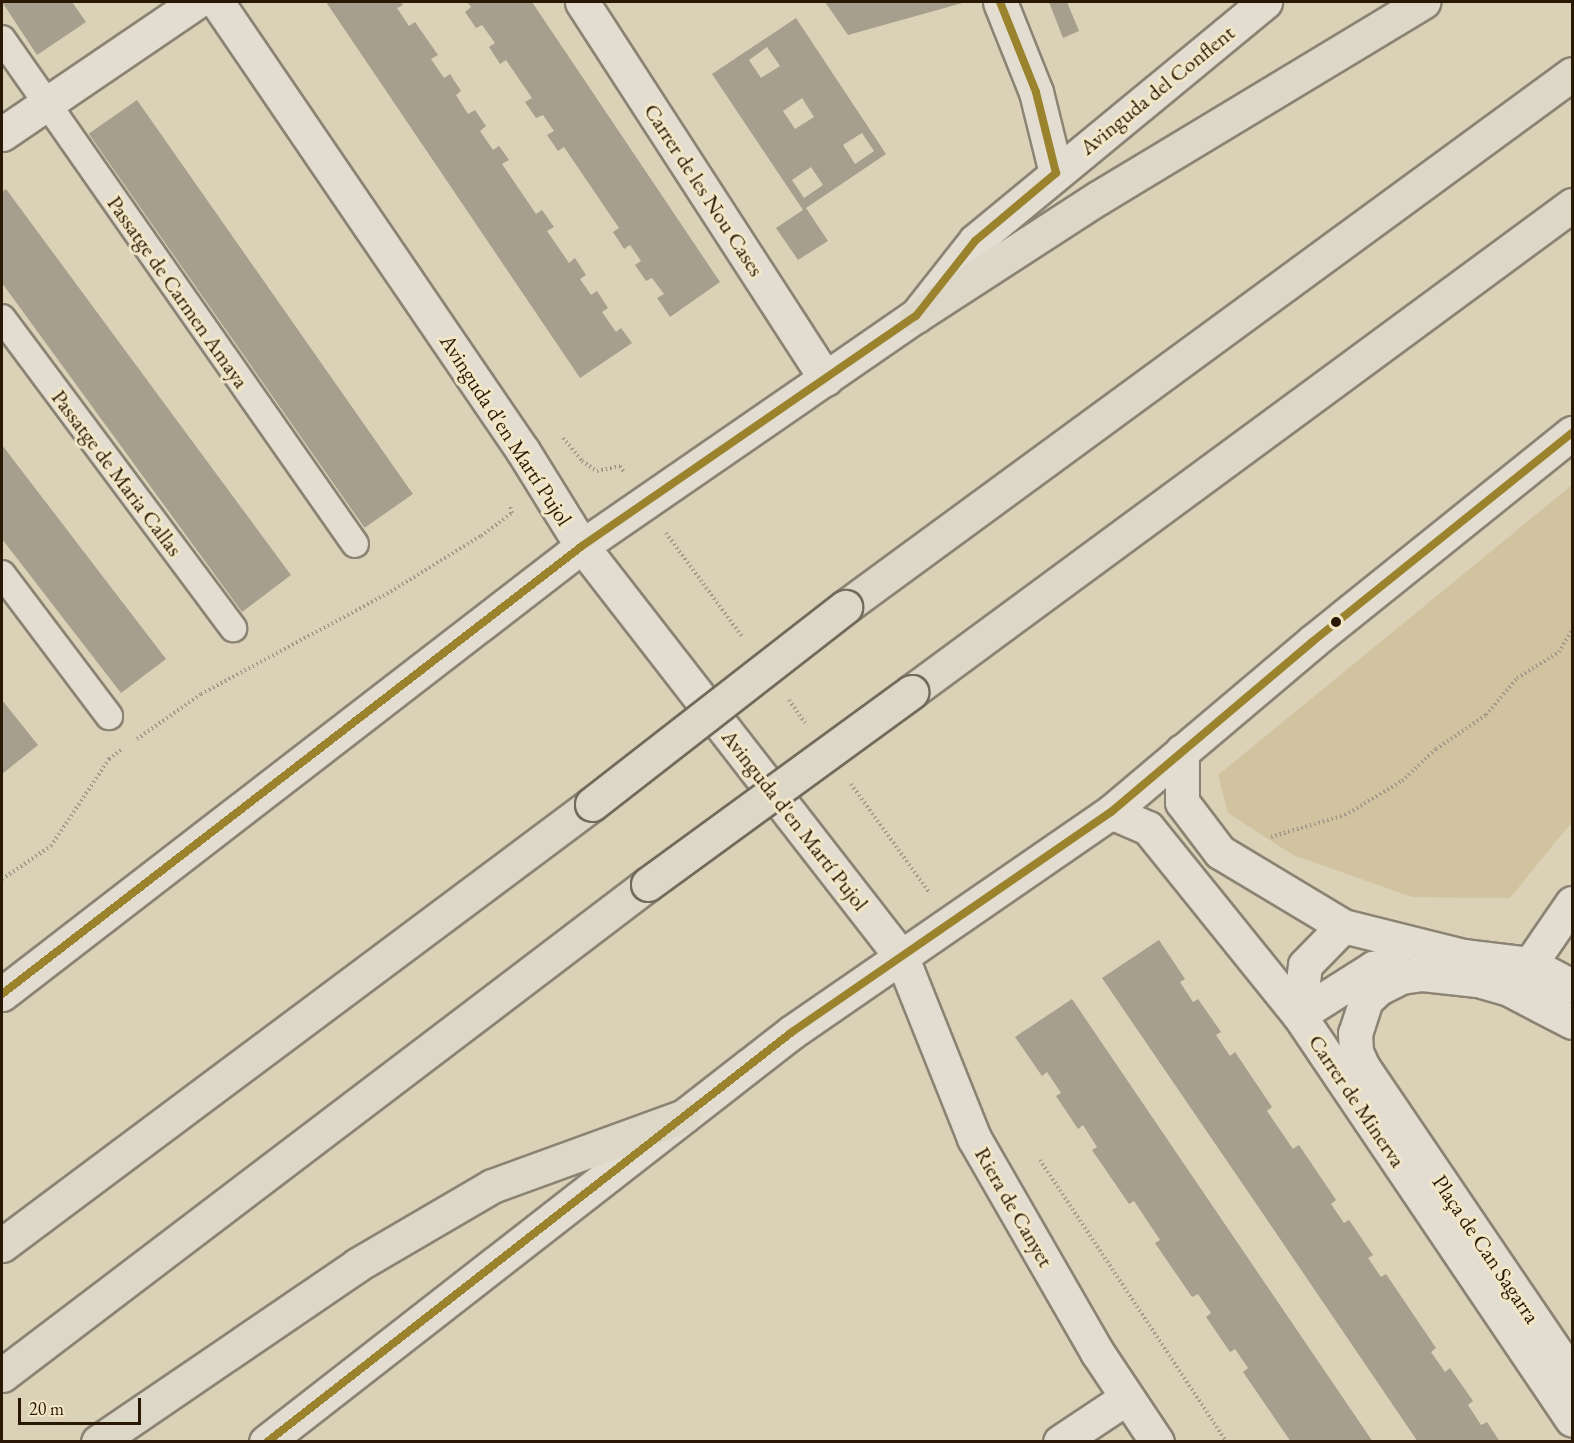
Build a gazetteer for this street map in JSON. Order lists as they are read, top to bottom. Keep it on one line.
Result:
{"streets":{"street":["Avinguda del Conflent","Carrer de les Nou Cases","Avinguda d'en Martí Pujol","Carrer de Minerva","Riera de Canyet","Plaça de Can Sagarra"],"lane":["Passatge de Carmen Amaya","Passatge de Maria Callas"]},"crossings":[["Avinguda del Conflent","Carrer de les Nou Cases"],["Avinguda del Conflent","Avinguda d'en Martí Pujol"],["Avinguda d'en Martí Pujol","Riera de Canyet"]],"scale_bar":"20 m"}
